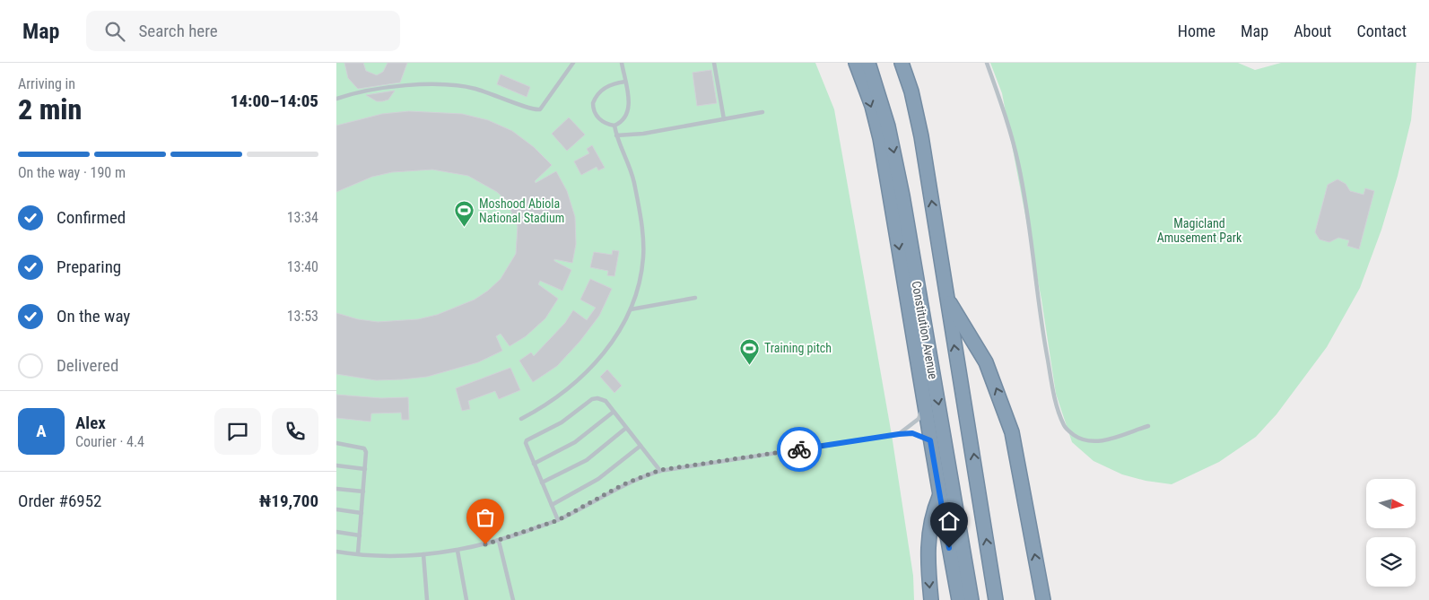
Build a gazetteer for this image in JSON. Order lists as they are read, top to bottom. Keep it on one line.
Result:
{"streets":{"highway":["Constitution Avenue"]},"parks":["Magicland Amusement Park"],"places":{"sports":["Moshood Abiola National Stadium","Training pitch"]},"north":"right","page":{"header":"Map","search":"Search here","nav":["Home","Map","About","Contact"],"heading":["2 min","Arriving in","14:00–14:05"],"panel":["Alex","Courier · 4.4","Order #6952","₦19,700"],"bar":"On the way · 190 m","list":[["Confirmed","13:34"],["Preparing","13:40"],["On the way","13:53"],"Delivered"],"round":"A"}}
